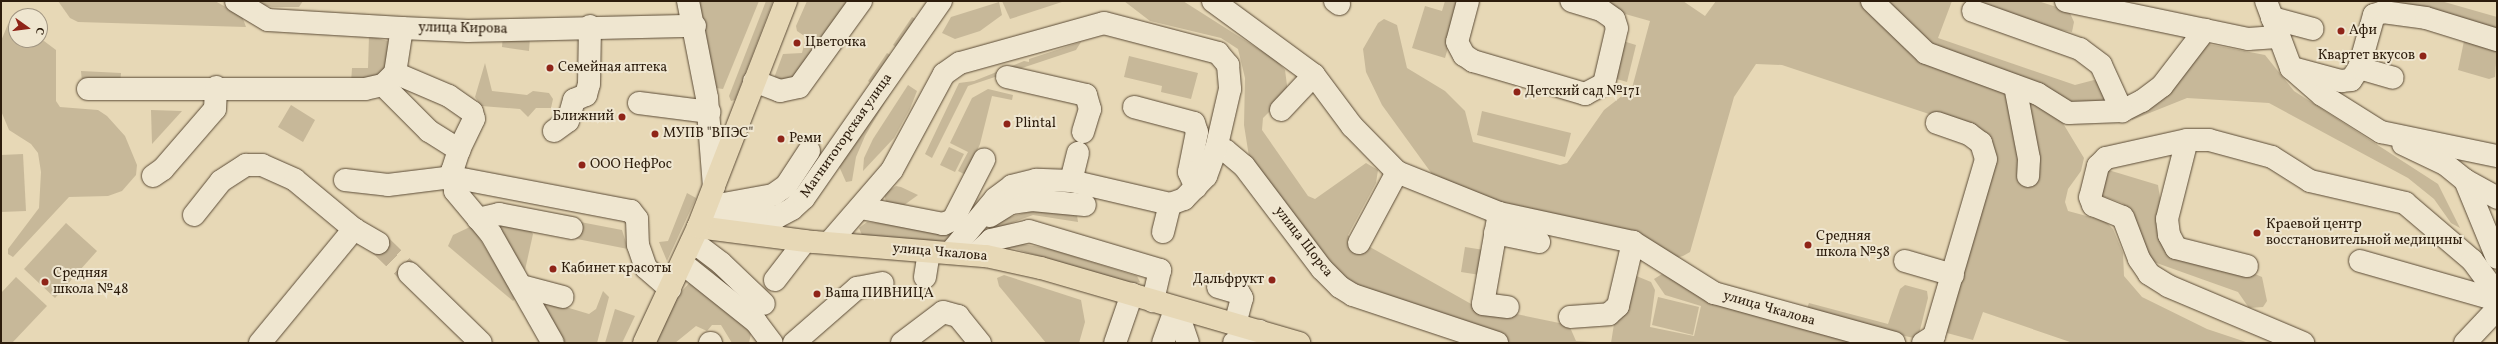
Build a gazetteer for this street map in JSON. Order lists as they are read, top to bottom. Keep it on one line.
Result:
{"streets":{"main road":["улица Чкалова"],"street":["улица Кирова","Магнитогорская улица","улица Щорса"]},"crossings":[["Магнитогорская улица","улица Чкалова"]],"places":["Афи","Цветочка","Квартет вкусов","Семейная аптека","Детский сад №171","Ближний","Plintal","МУПВ \"ВПЭС\"","Реми","ООО НефРос","Краевой центр восстановительной медицины","Средняя школа №58","Кабинет красоты","Дальфрукт","Средняя школа №48","Ваша ПИВНИЦА"],"north":"right"}
